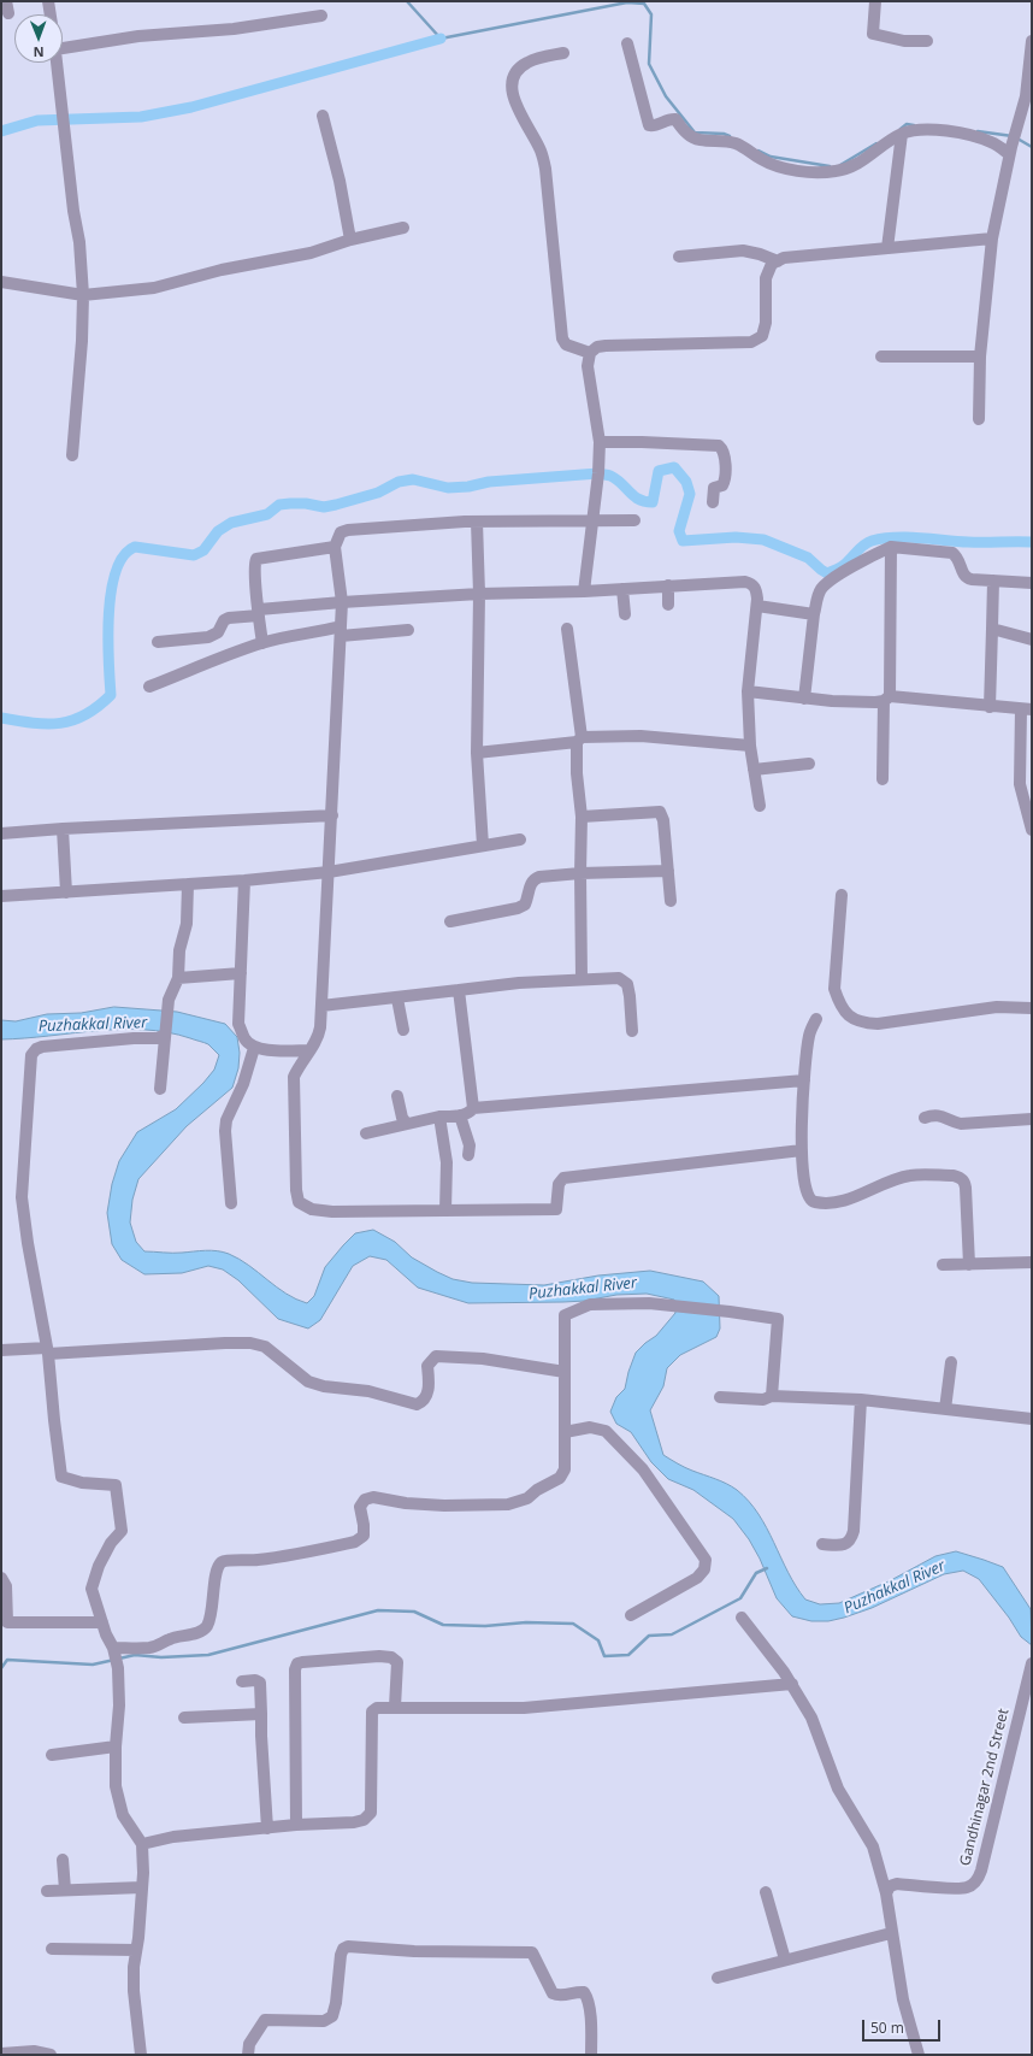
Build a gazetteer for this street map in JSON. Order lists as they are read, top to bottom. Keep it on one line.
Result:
{"streets":{"street":["Gandhinagar 2nd Street"]},"water":["Puzhakkal River"],"scale_bar":"50 m","north":"bottom"}
